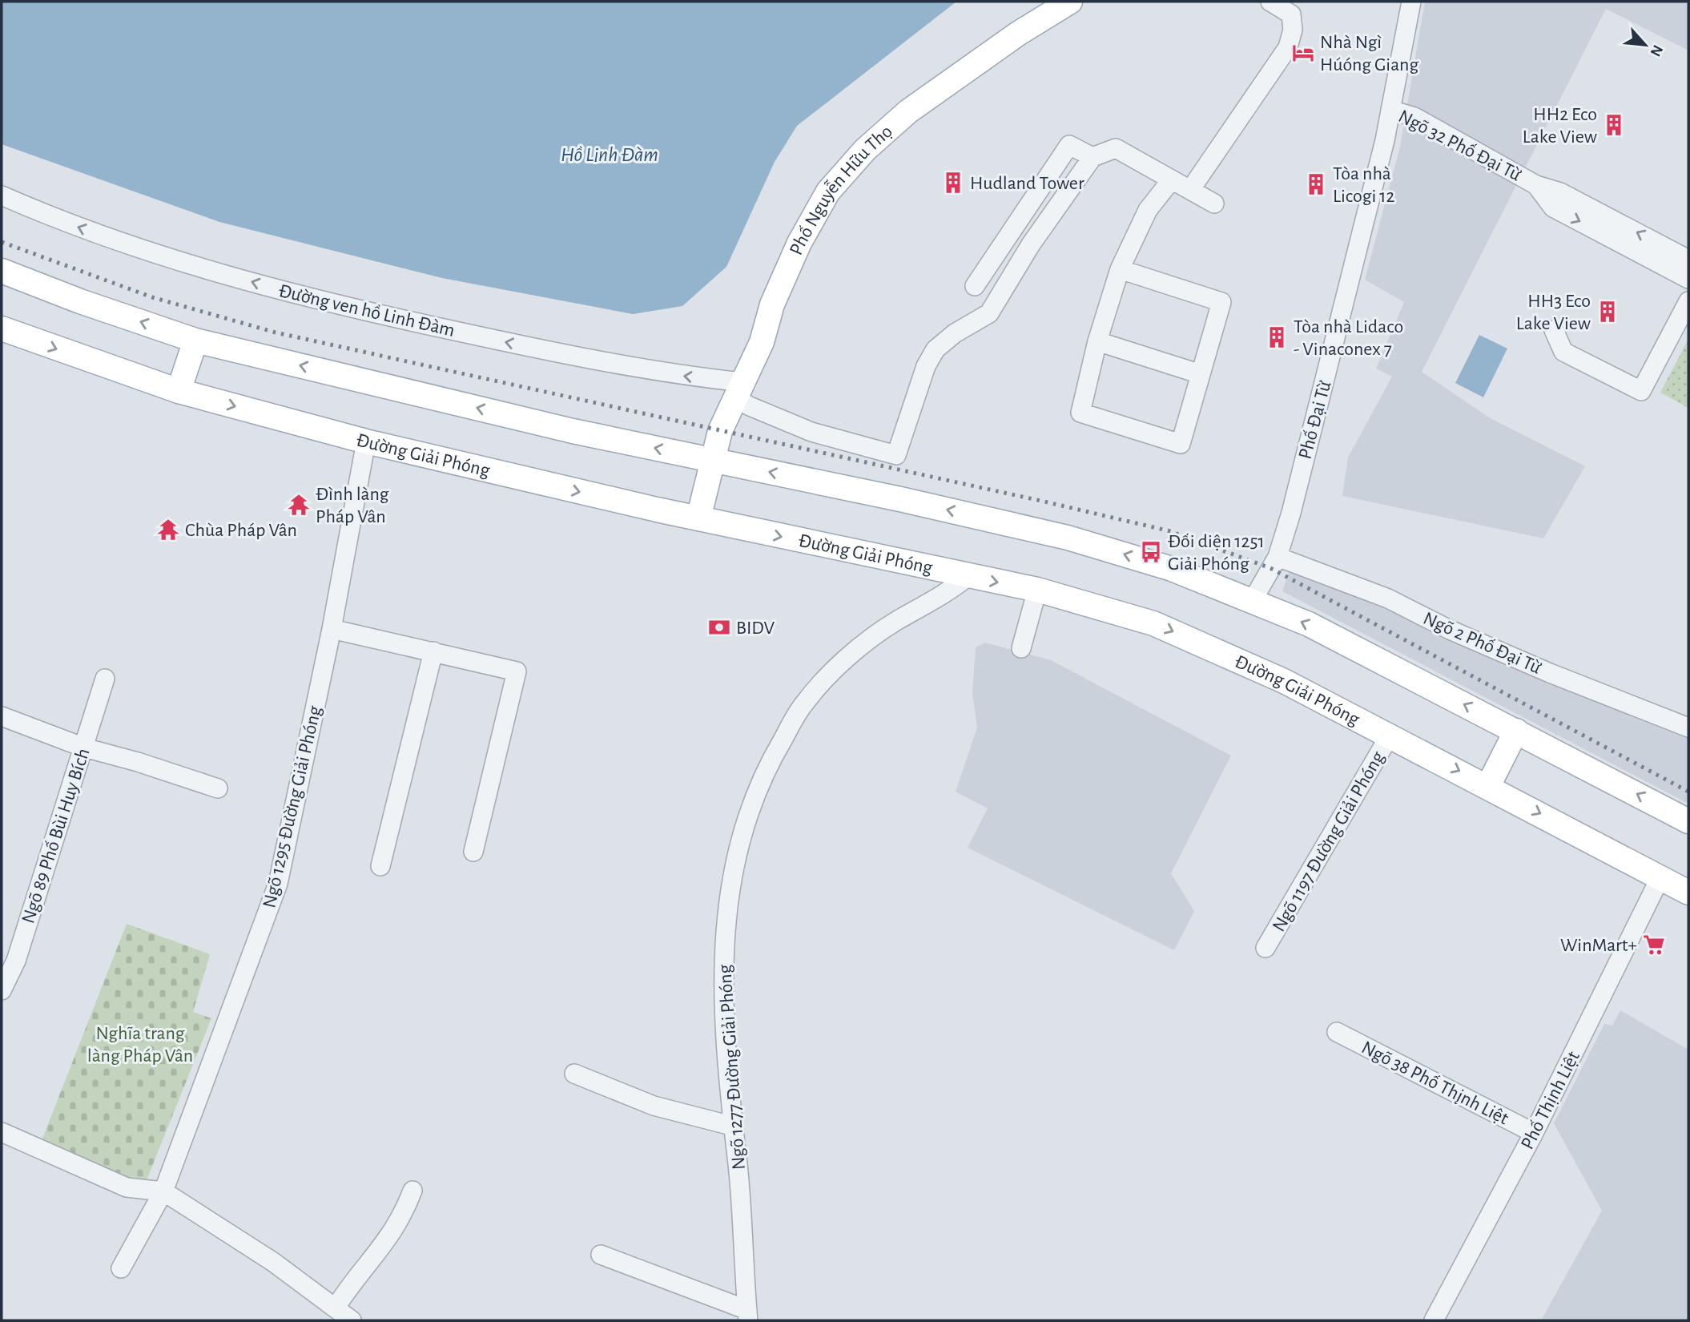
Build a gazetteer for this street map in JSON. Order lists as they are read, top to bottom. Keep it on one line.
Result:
{"streets":{"main road":["Phố Nguyễn Hữu Thọ","Đường Giải Phóng"],"street":["Ngõ 32 Phố Đại Từ","Đường ven hồ Linh Đàm","Phố Đại Từ","Ngõ 2 Phố Đại Từ","Ngõ 1295 Đường Giải Phóng","Ngõ 89 Phố Bùi Huy Bích","Ngõ 1197 Đường Giải Phóng","Ngõ 1277 Đường Giải Phóng","Ngõ 38 Phố Thįnh Liệt","Phố Thịnh Liệt"]},"crossings":[["Ngõ 32 Phố Đại Từ","Phố Đại Từ"],["Phố Nguyễn Hữu Thọ","Đường ven hồ Linh Đàm"],["Phố Nguyễn Hữu Thọ","Đường Giải Phóng"],["Phố Đại Từ","Ngõ 2 Phố Đại Từ"],["Đường Giải Phóng","Ngõ 1295 Đường Giải Phóng"],["Đường Giải Phóng","Ngõ 1197 Đường Giải Phóng"],["Đường Giải Phóng","Ngõ 1277 Đường Giải Phóng"],["Đường Giải Phóng","Phố Thịnh Liệt"],["Ngõ 38 Phố Thįnh Liệt","Phố Thịnh Liệt"]],"one_way":["Đường ven hồ Linh Đàm"],"water":["Hồ Linh Đàm"],"parks":["Nghĩa trang làng Pháp Vân"],"places":{"hotel":["Nhà Ngì Húóng Giang"],"building":["HH2 Eco Lake View","Hudland Tower","Tòa nhà Licogi 12","HH3 Eco Lake View","Tòa nhà Lidaco - Vinaconex 7"],"temple":["Đình làng Pháp Vân","Chùa Pháp Vân"],"bus stop":["Đối diện 1251 Giải Phóng"],"bank":["BIDV"],"supermarket":["WinMart+"]},"north":"bottom right"}
